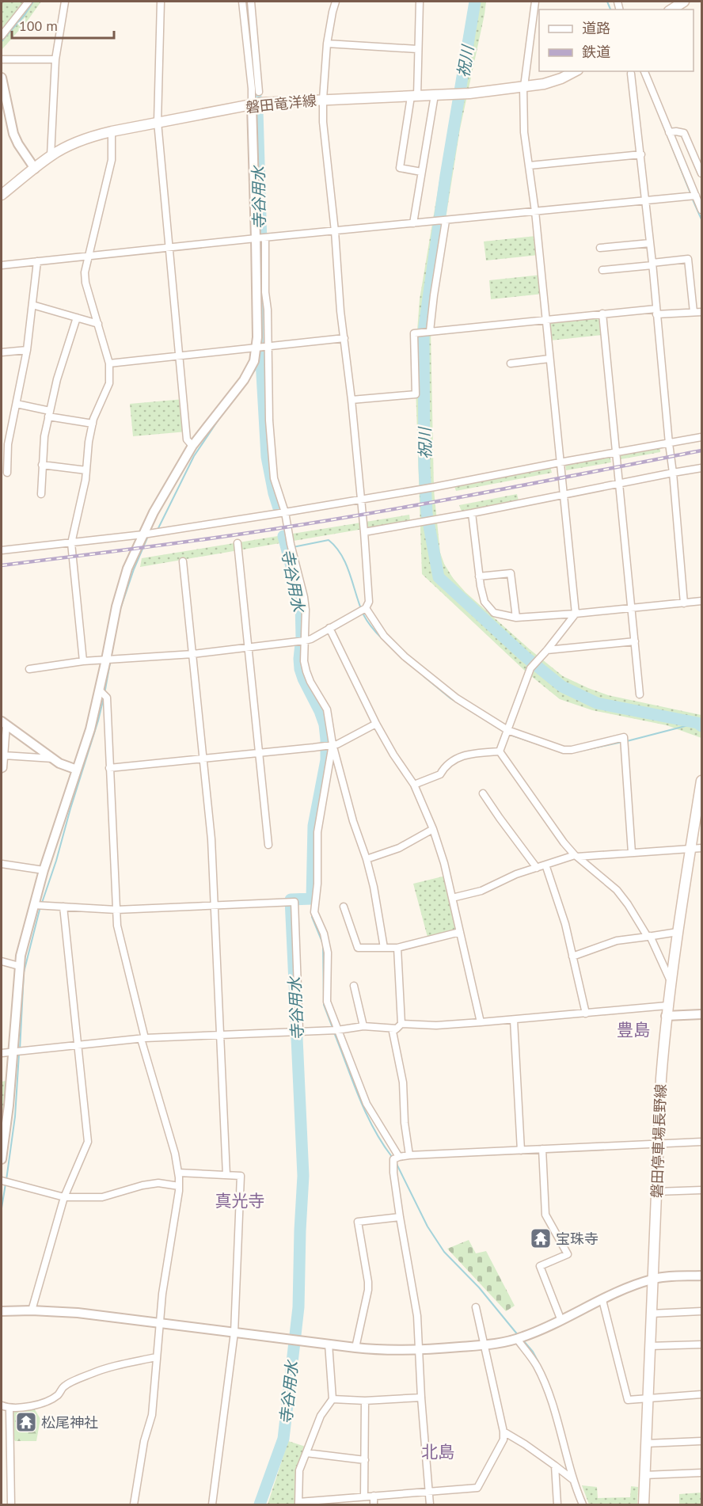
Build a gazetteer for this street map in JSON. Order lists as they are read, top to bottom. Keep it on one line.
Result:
{"streets":{"main road":["磐田竜洋線","磐田停車場長野線"]},"districts":["豊島","真光寺","北島"],"water":["祝川","寺谷用水"],"places":{"temple":["宝珠寺","松尾神社"]},"legend":["道路","鉄道"],"scale_bar":"100 m"}
